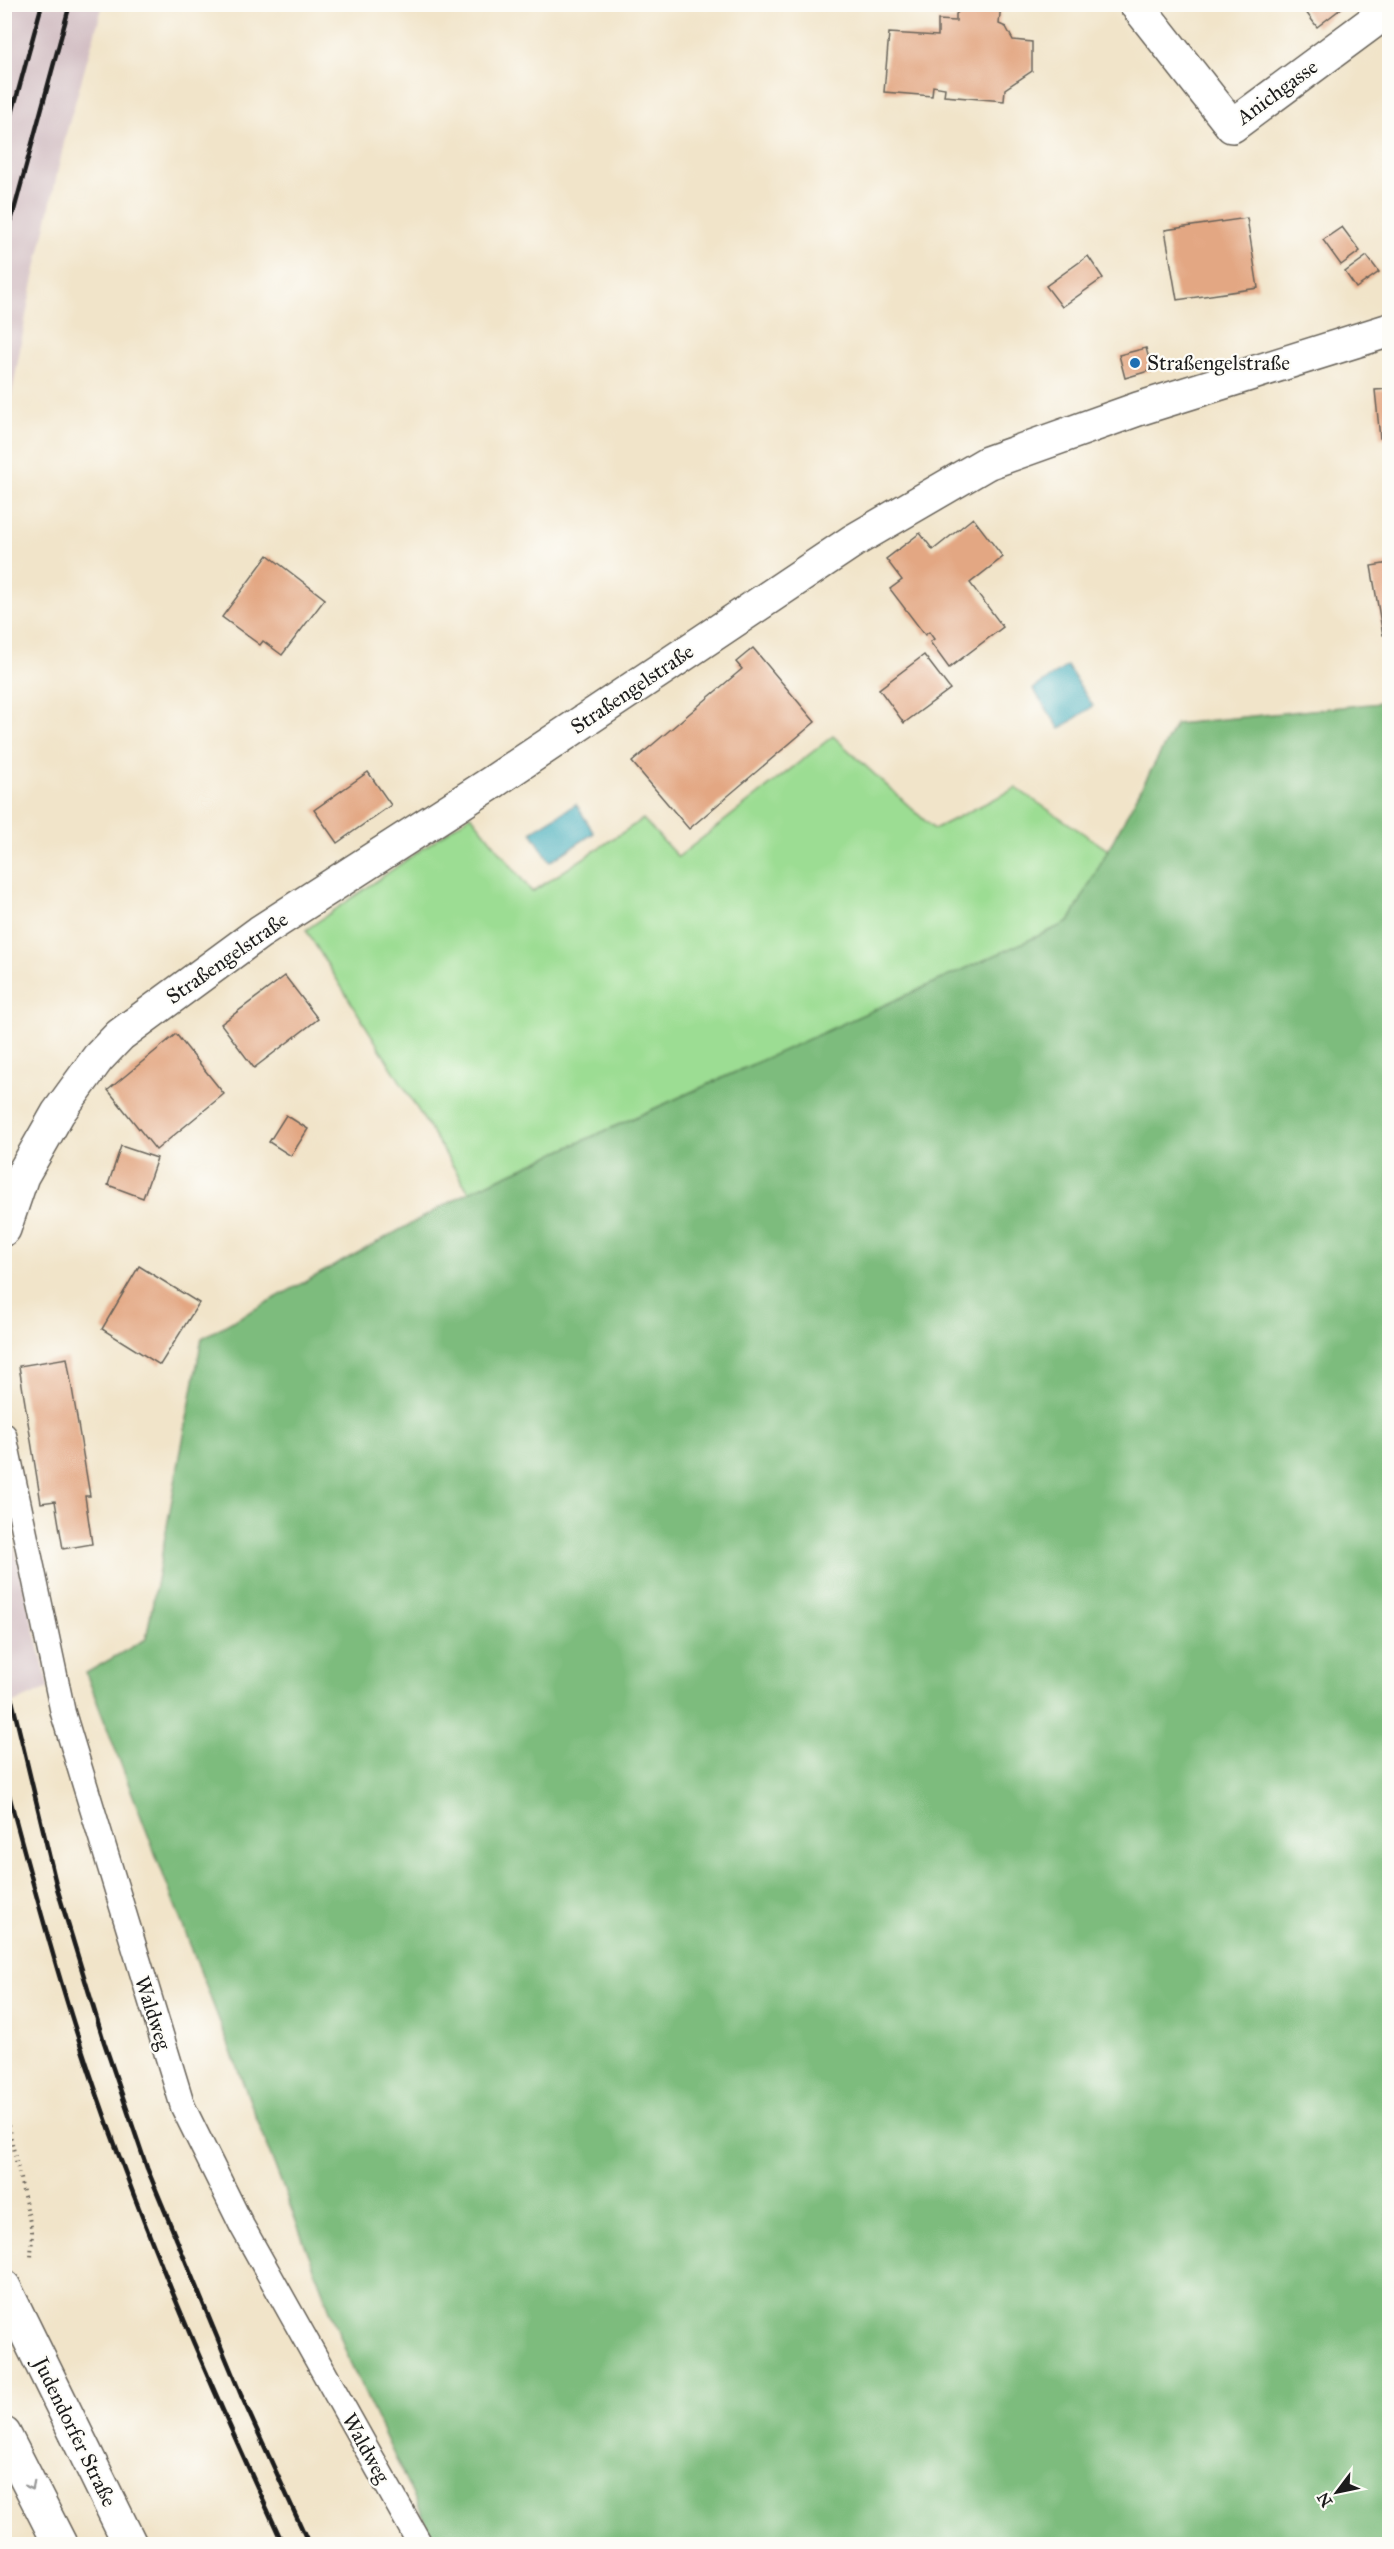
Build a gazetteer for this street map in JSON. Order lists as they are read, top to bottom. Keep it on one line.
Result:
{"streets":{"street":["Anichgasse","Straßengelstraße","Judendorfer Straße"],"lane":["Waldweg"]},"places":["Straßengelstraße"],"north":"bottom left"}
